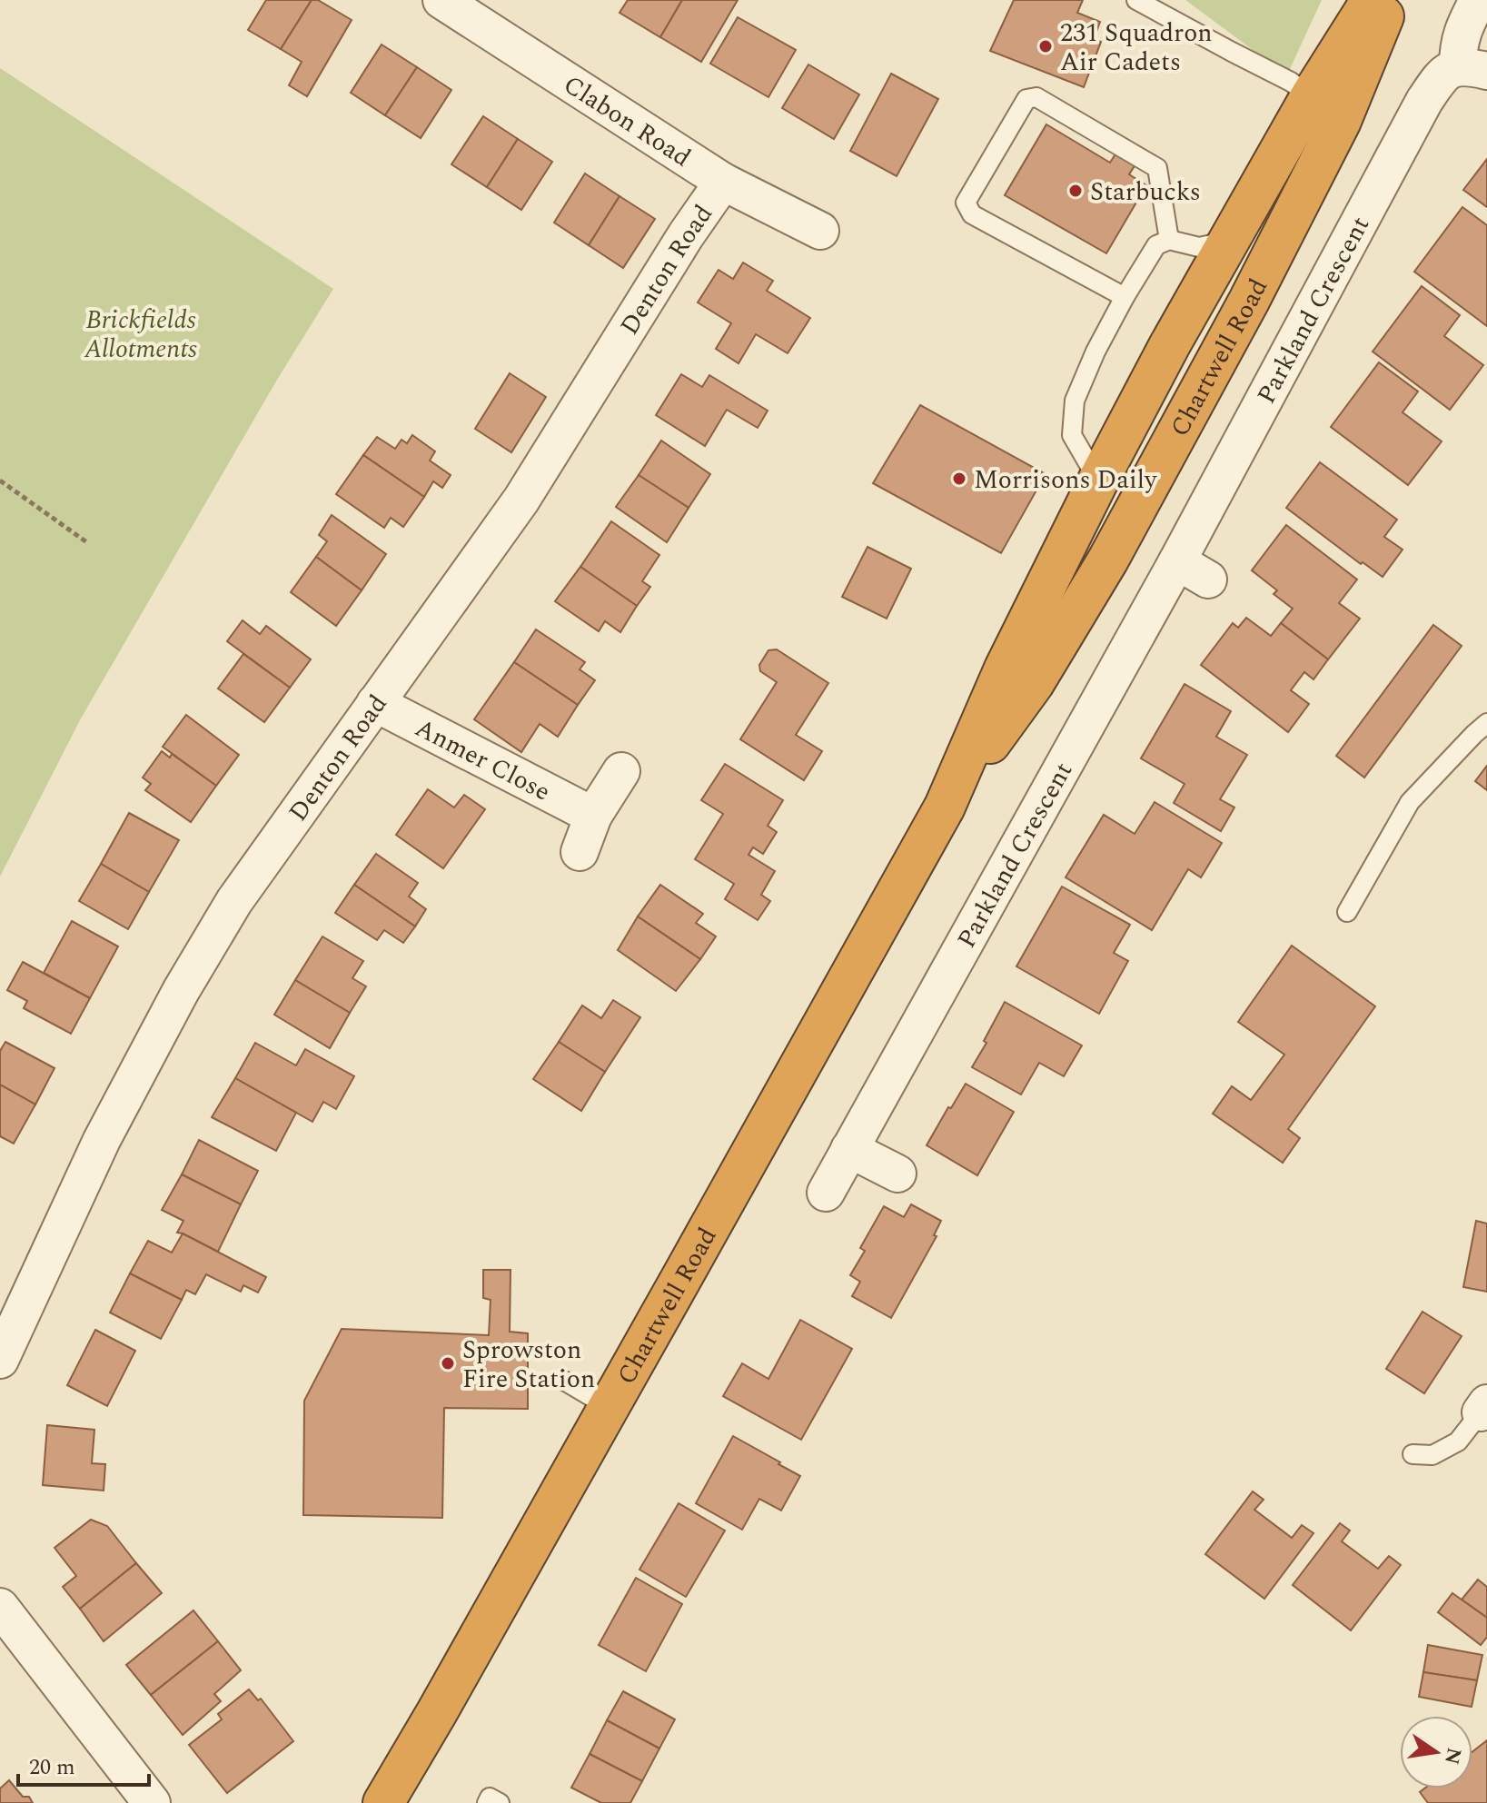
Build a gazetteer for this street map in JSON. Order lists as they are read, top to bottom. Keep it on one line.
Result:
{"streets":{"highway":["Chartwell Road"],"street":["Clabon Road","Denton Road","Parkland Crescent","Anmer Close"]},"crossings":[["Clabon Road","Denton Road"],["Denton Road","Anmer Close"]],"parks":["Brickfields Allotments"],"places":["231 Squadron Air Cadets","Starbucks","Morrisons Daily","Sprowston Fire Station"],"scale_bar":"20 m","north":"right"}
